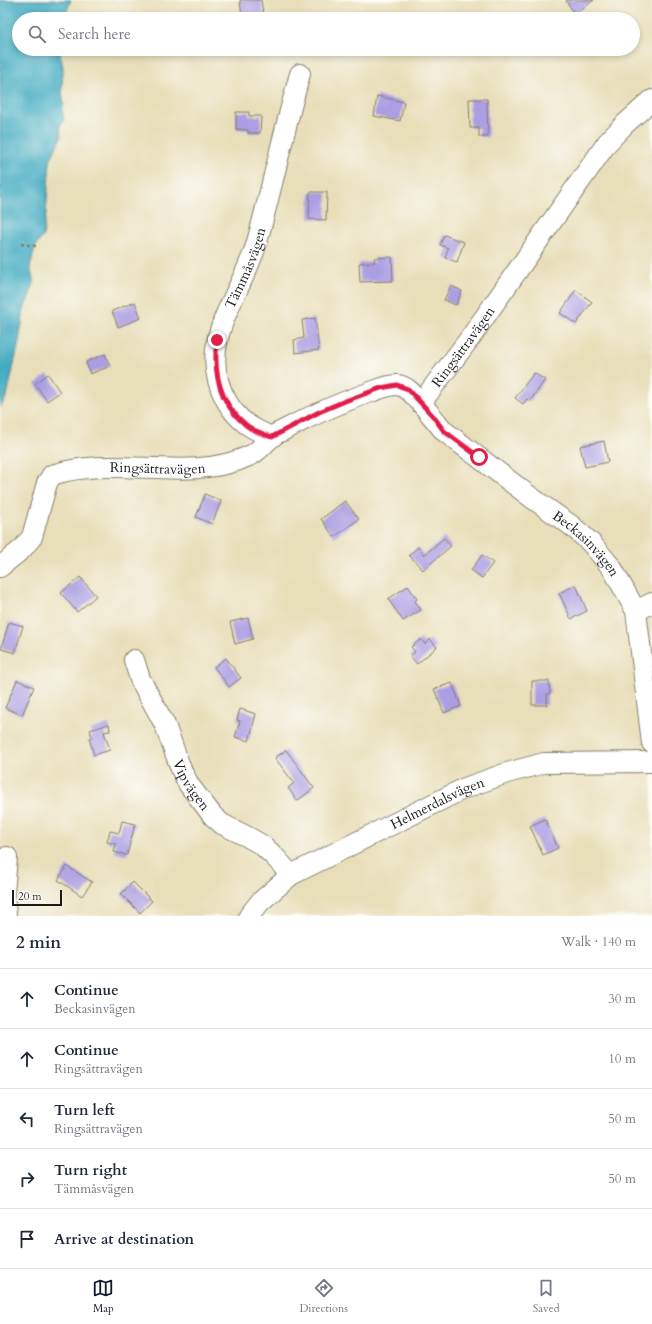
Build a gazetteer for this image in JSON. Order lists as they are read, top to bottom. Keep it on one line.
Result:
{"streets":{"street":["Tämmåsvägen","Ringsättravägen","Beckasinvägen","Vipvägen","Helmerdalsvägen"]},"crossings":[["Tämmåsvägen","Ringsättravägen"],["Ringsättravägen","Beckasinvägen"],["Vipvägen","Helmerdalsvägen"]],"scale_bar":"20 m","page":{"search":"Search here","scale":"20 m","heading":["2 min","Walk · 140 m"],"list":[["Continue","Beckasinvägen","30 m"],["Continue","Ringsättravägen","10 m"],["Turn left","Ringsättravägen","50 m"],["Turn right","Tämmåsvägen","50 m"],"Arrive at destination"],"nav":["Map","Directions","Saved"]}}
